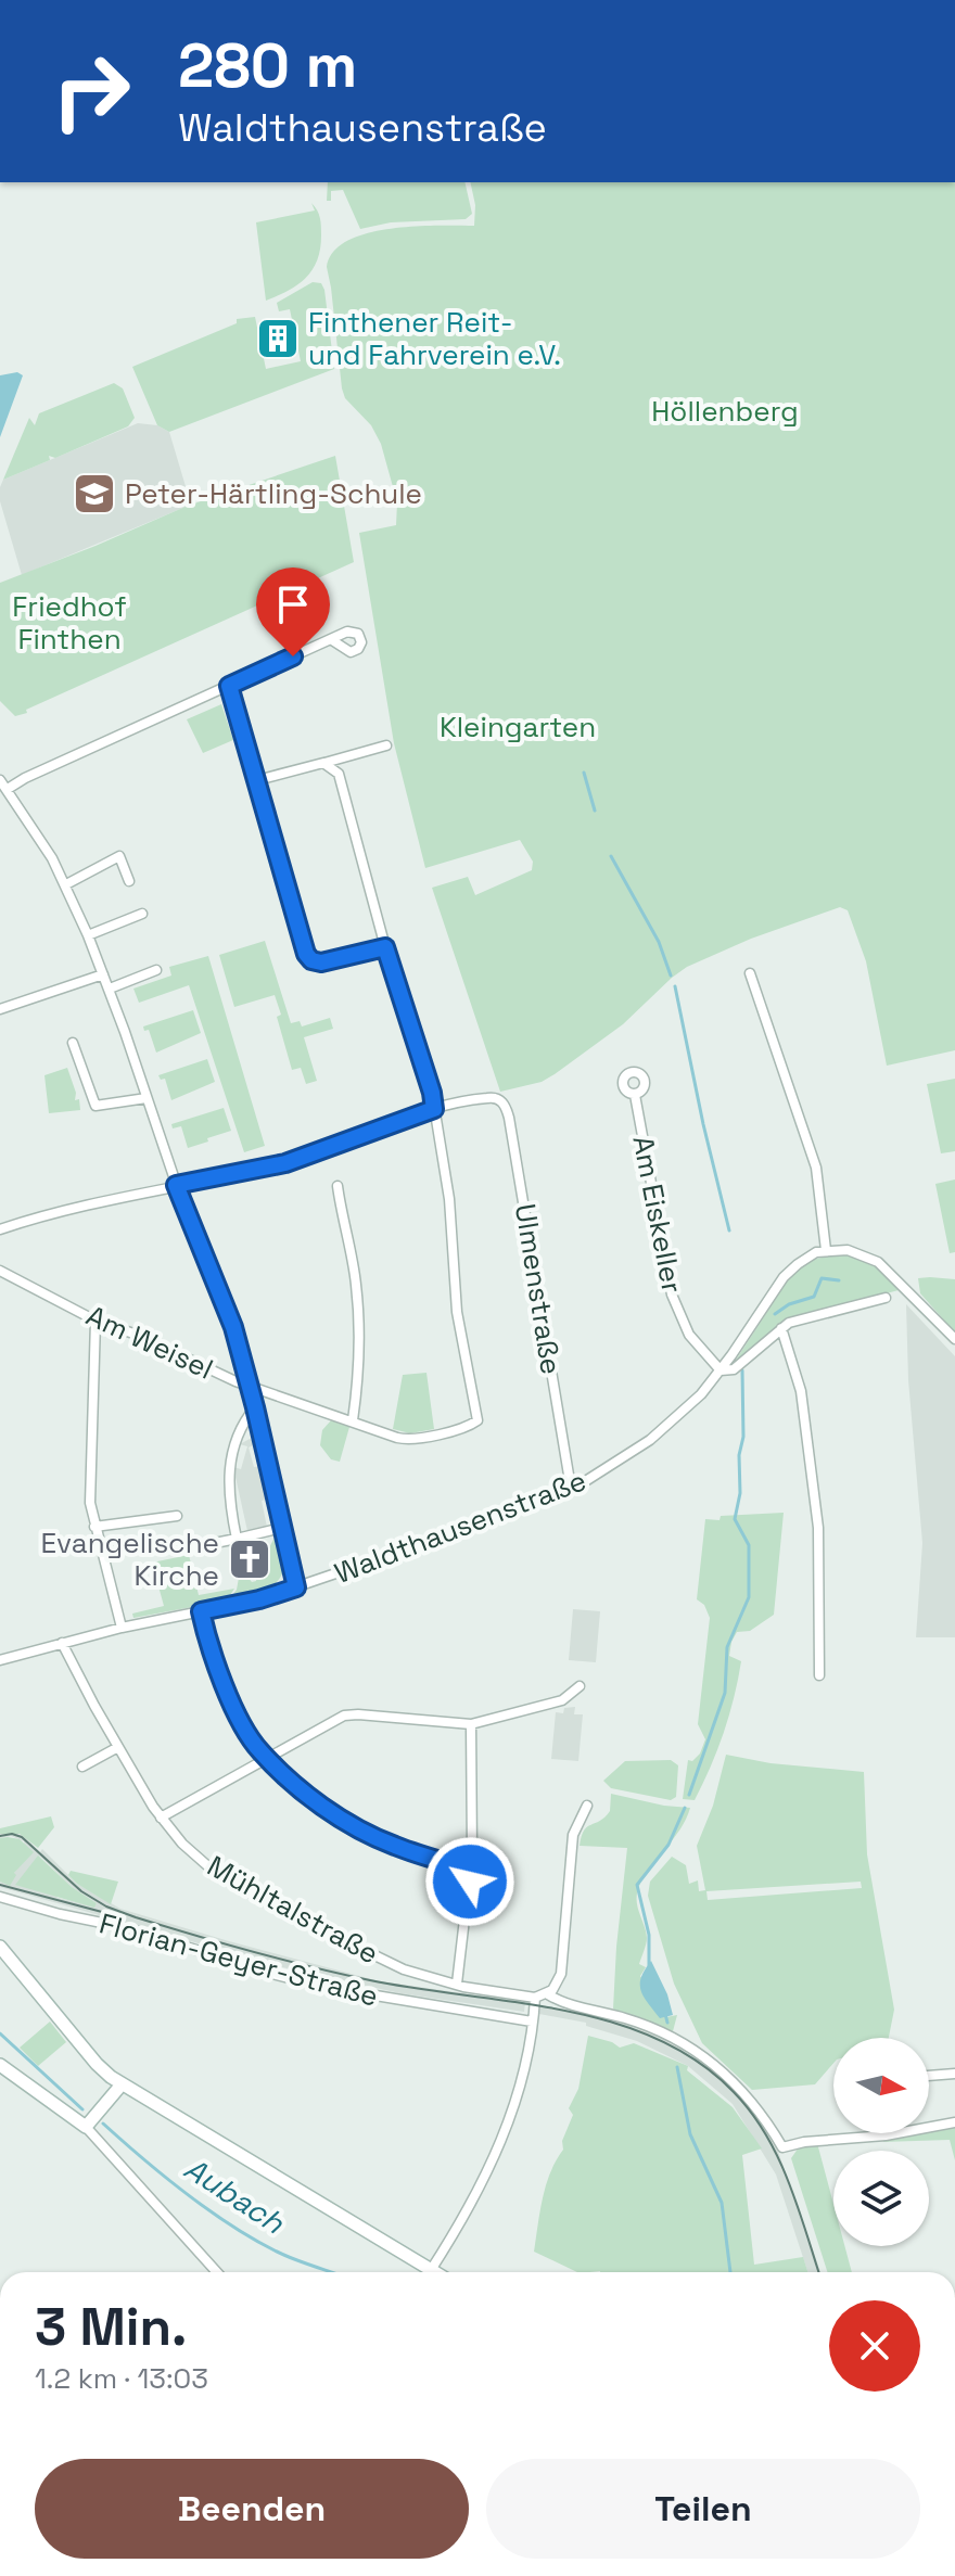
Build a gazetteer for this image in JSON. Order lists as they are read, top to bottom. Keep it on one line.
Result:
{"streets":{"street":["Am Eiskeller","Ulmenstraße","Am Weisel","Waldthausenstraße","Mühltalstraße","Florian-Geyer-Straße"]},"crossings":[["Am Eiskeller","Waldthausenstraße"],["Ulmenstraße","Am Weisel"],["Ulmenstraße","Waldthausenstraße"],["Waldthausenstraße","Mühltalstraße"]],"water":["Aubach"],"parks":["Höllenberg","Friedhof Finthen","Kleingarten"],"places":{"building":["Finthener Reit- und Fahrverein e.V."],"school or university":["Peter-Härtling-Schule"],"church":["Evangelische Kirche"]},"north":"right","page":{"turn":["280 m","Waldthausenstraße"],"heading":["3 Min.","1.2 km · 13:03"],"buttons":["Beenden","Teilen"]}}
